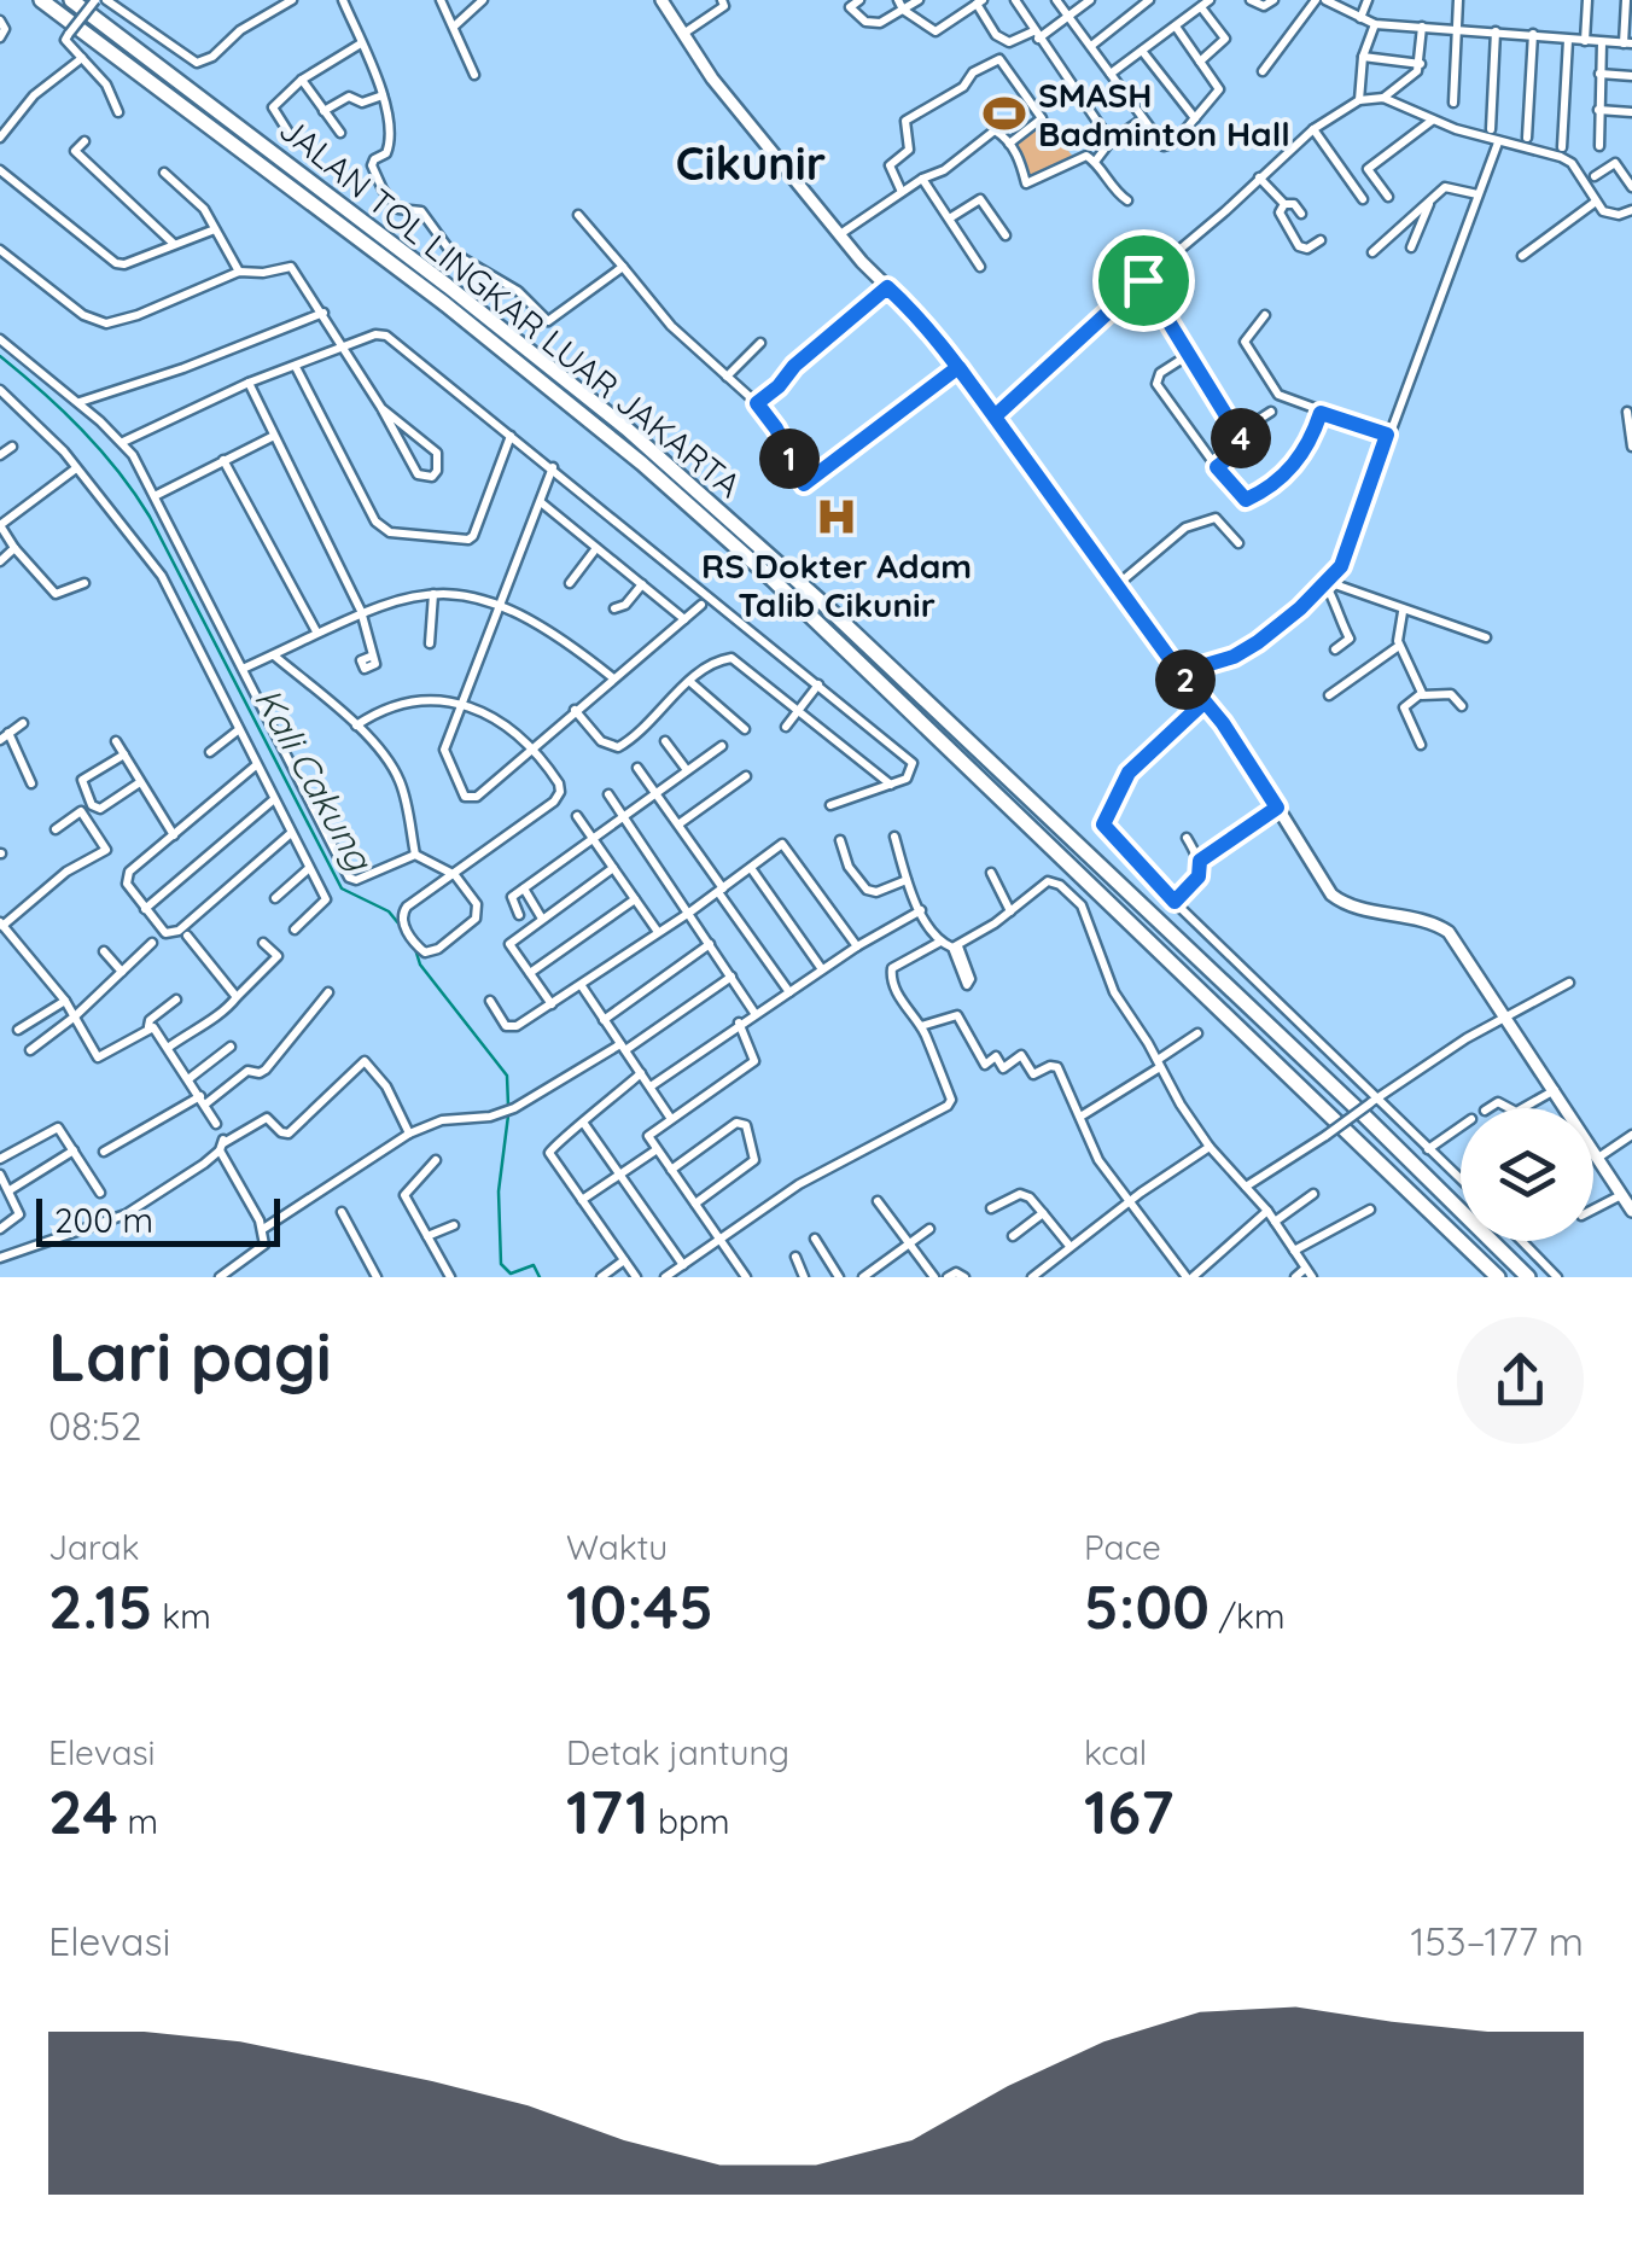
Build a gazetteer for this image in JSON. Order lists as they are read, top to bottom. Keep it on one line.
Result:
{"streets":{"highway":["JALAN TOL LINGKAR LUAR JAKARTA"]},"districts":["Cikunir"],"water":["Kali Cakung"],"places":{"sports":["SMASH Badminton Hall"],"hospital":["RS Dokter Adam Talib Cikunir"]},"scale_bar":"200 m","page":{"pins":["4","1","2"],"scale":"200 m","heading":["Lari pagi","08:52"],"stats":[["Jarak","2.15 km"],["Waktu","10:45"],["Pace","5:00 /km"],["Elevasi","24 m"],["Detak jantung","171 bpm"],["kcal","167"]],"chart":["Elevasi","153–177 m"]}}
